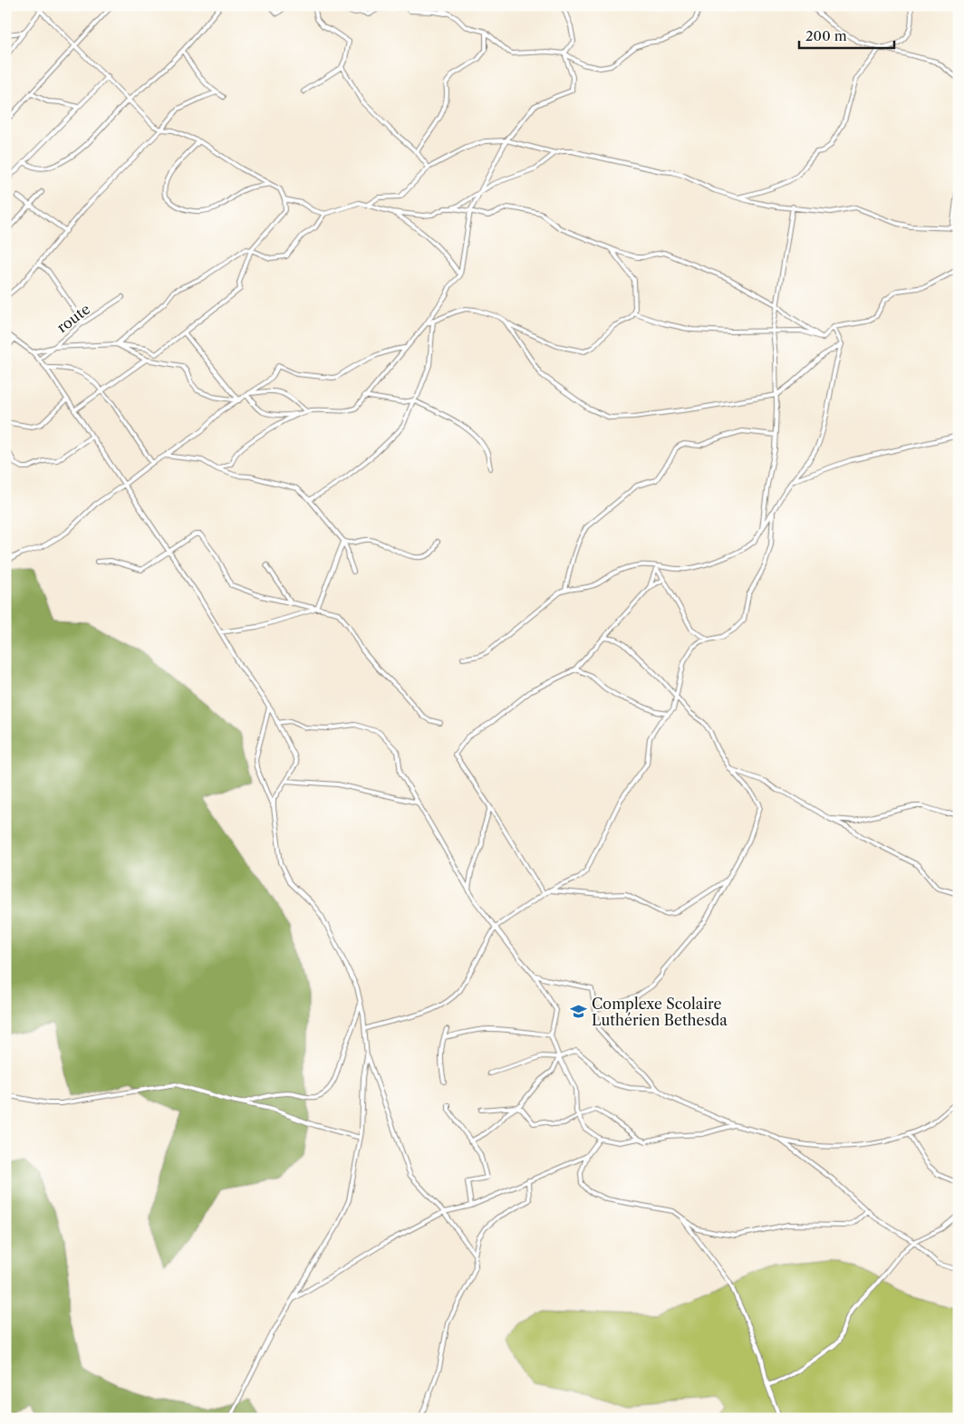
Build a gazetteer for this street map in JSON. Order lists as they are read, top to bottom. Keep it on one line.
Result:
{"streets":{"street":["route"]},"places":{"school or university":["Complexe Scolaire Luthérien Bethesda"]},"scale_bar":"200 m"}
